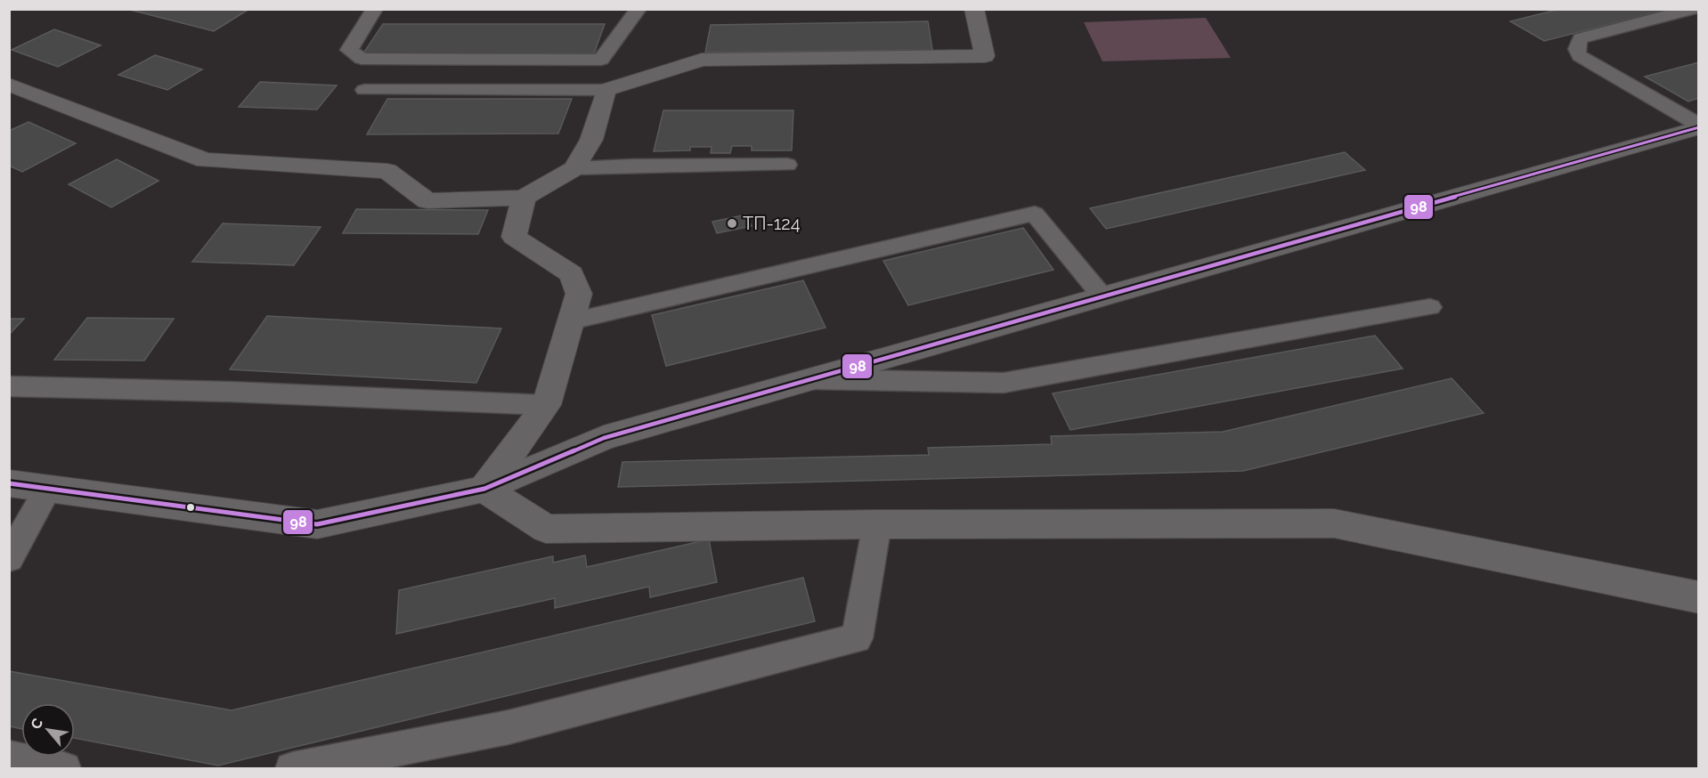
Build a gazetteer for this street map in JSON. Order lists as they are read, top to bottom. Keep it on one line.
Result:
{"places":["ТП-124"],"lines":["transit line 98"],"north":"top left"}
